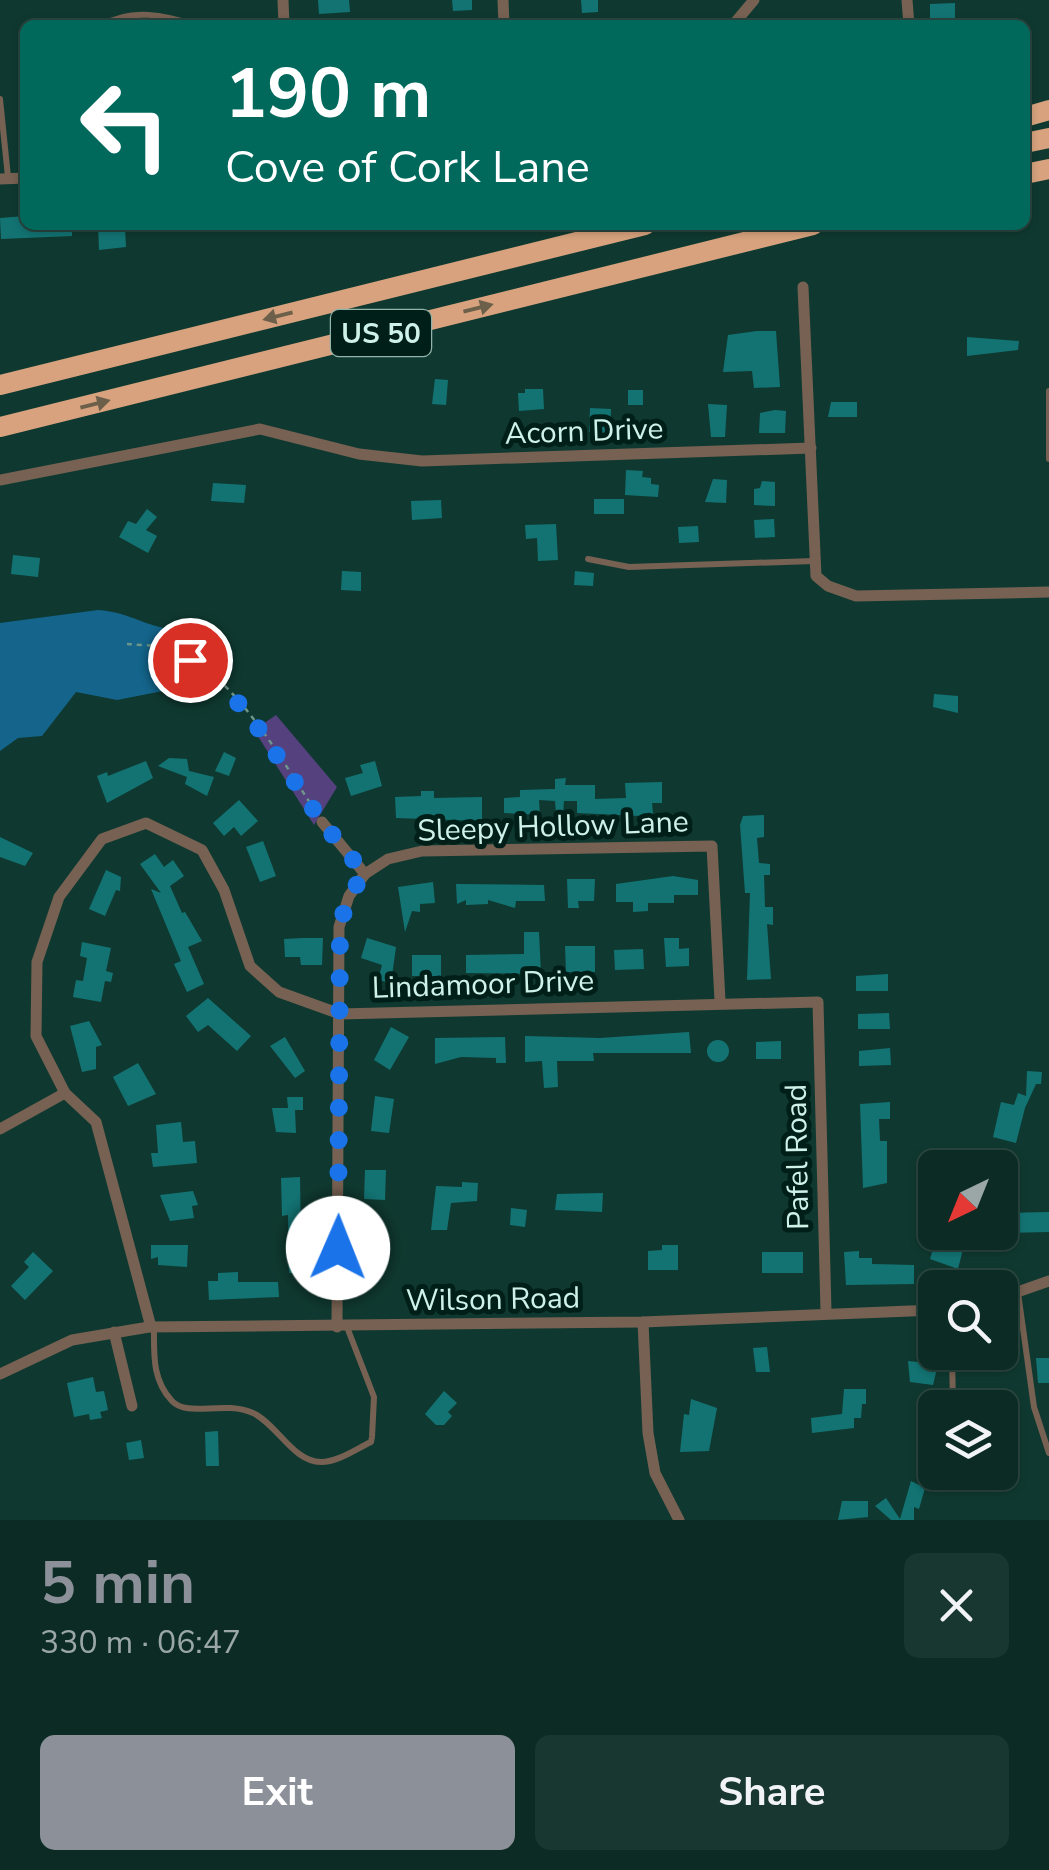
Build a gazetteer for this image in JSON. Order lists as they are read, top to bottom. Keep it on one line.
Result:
{"streets":{"highway":["US 50"],"street":["Acorn Drive","Sleepy Hollow Lane","Lindamoor Drive","Pafel Road","Wilson Road"]},"crossings":[["Sleepy Hollow Lane","Lindamoor Drive"],["Lindamoor Drive","Pafel Road"],["Lindamoor Drive","Wilson Road"],["Pafel Road","Wilson Road"]],"north":"bottom left","page":{"turn":["190 m","Cove of Cork Lane"],"heading":["5 min","330 m · 06:47"],"buttons":["Exit","Share"]}}
